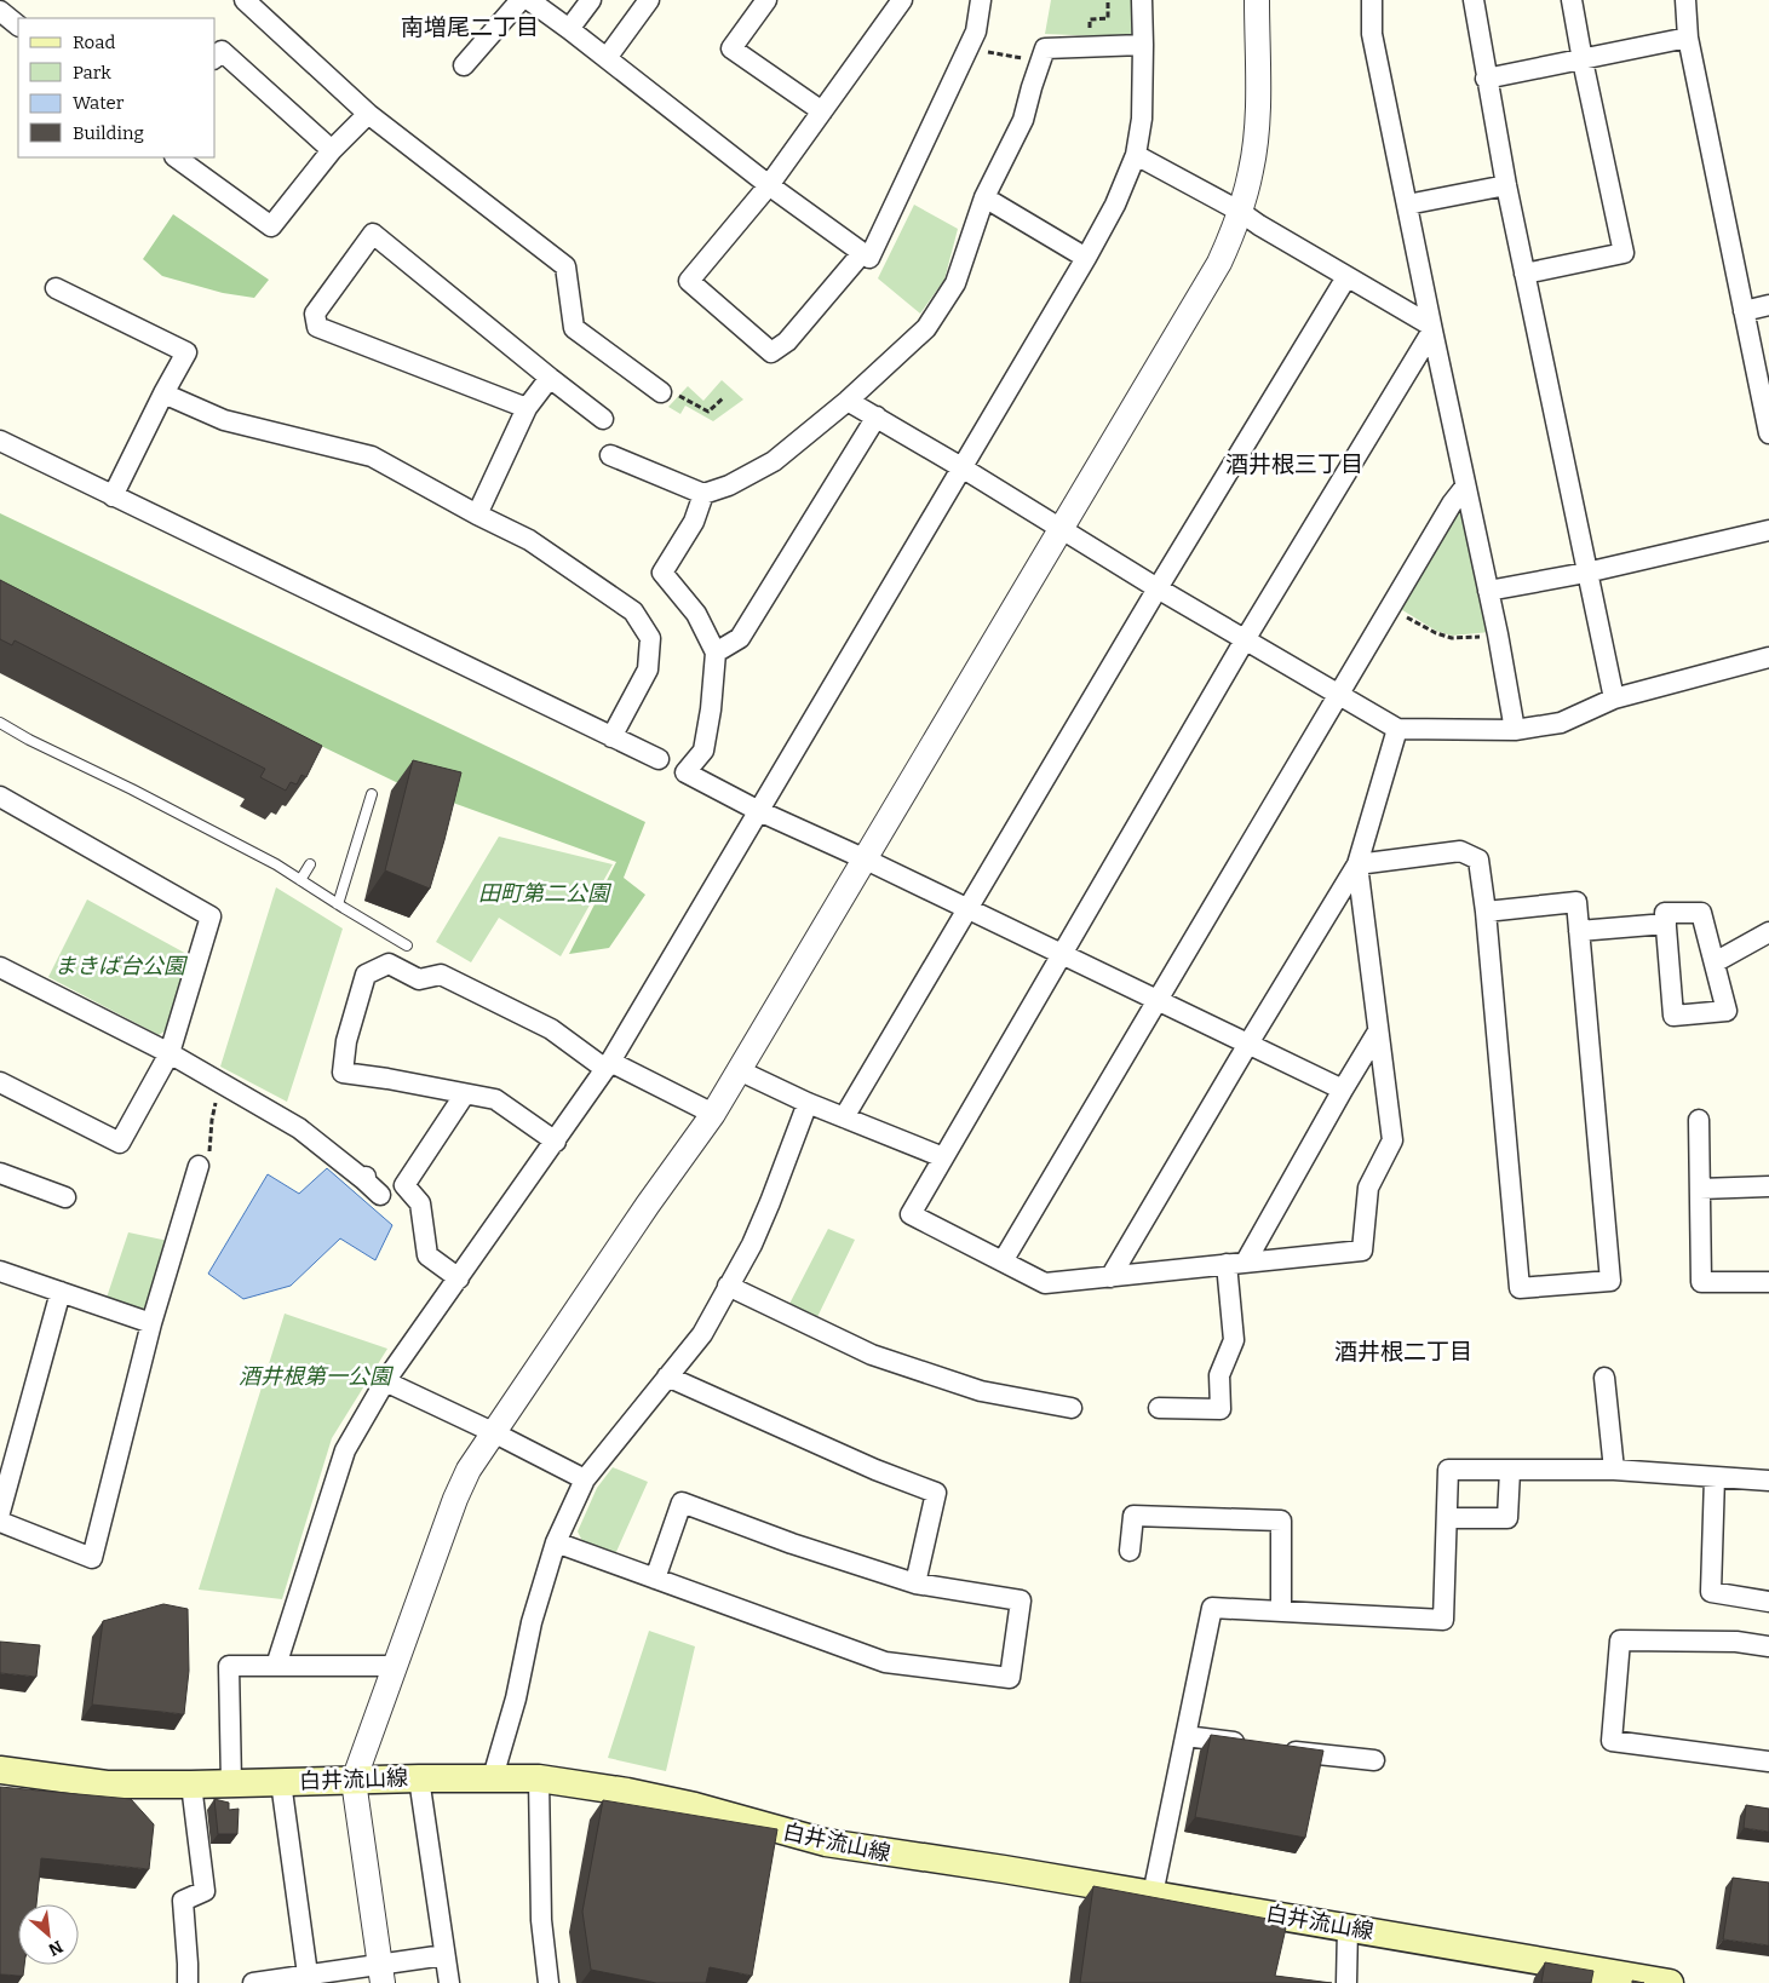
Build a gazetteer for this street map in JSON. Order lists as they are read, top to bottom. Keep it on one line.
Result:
{"streets":{"main road":["白井流山線"]},"districts":["南増尾二丁目","酒井根三丁目","酒井根二丁目"],"parks":["田町第二公園","まきば台公園","酒井根第一公園"],"legend":["Road","Park","Water","Building"],"north":"bottom right"}
